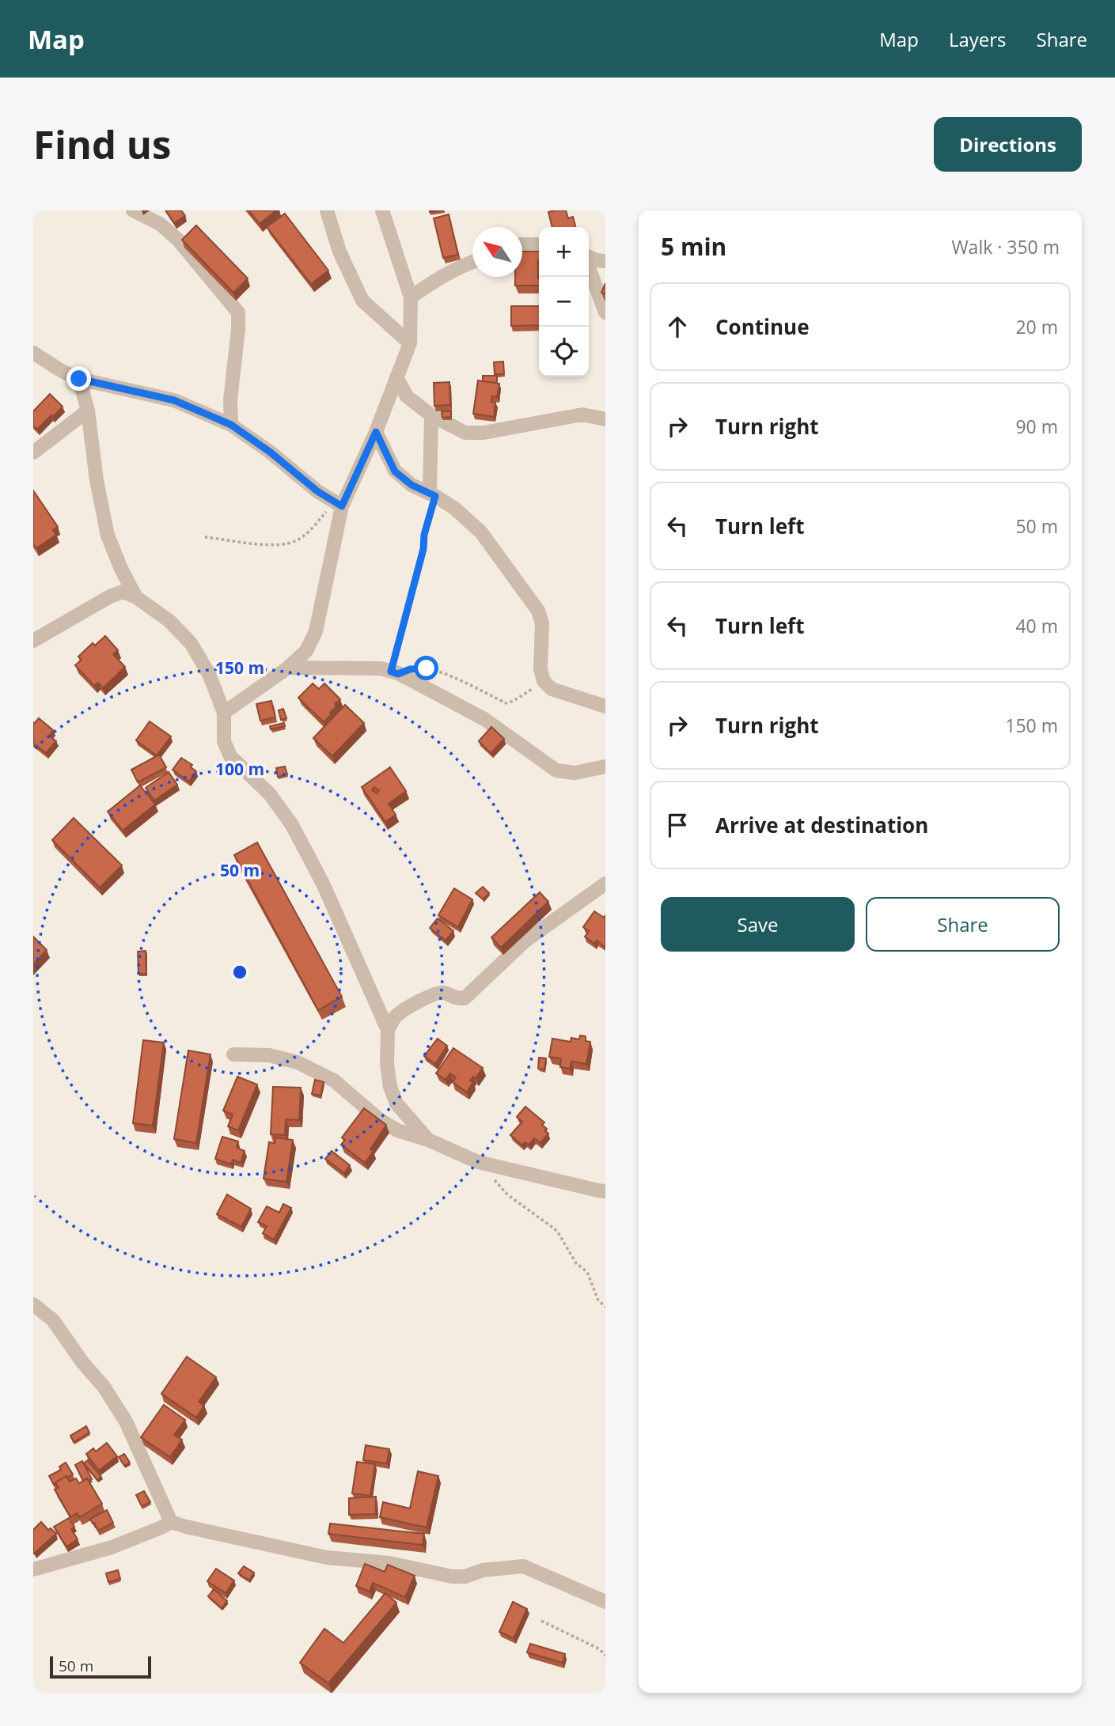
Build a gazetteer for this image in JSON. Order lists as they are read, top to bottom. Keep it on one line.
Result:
{"scale_bar":"50 m","north":"top left","page":{"header":"Map","nav":["Map","Layers","Share"],"buttons":["Directions",["Save","Share"]],"title":"Find us","heading":["5 min","Walk · 350 m"],"map_buttons":["+","−"],"list":[["Continue","20 m"],["Turn right","90 m"],["Turn left","50 m"],["Turn left","40 m"],["Turn right","150 m"],"Arrive at destination"],"scale":"50 m"},"rings":["150 m","100 m","50 m"]}
